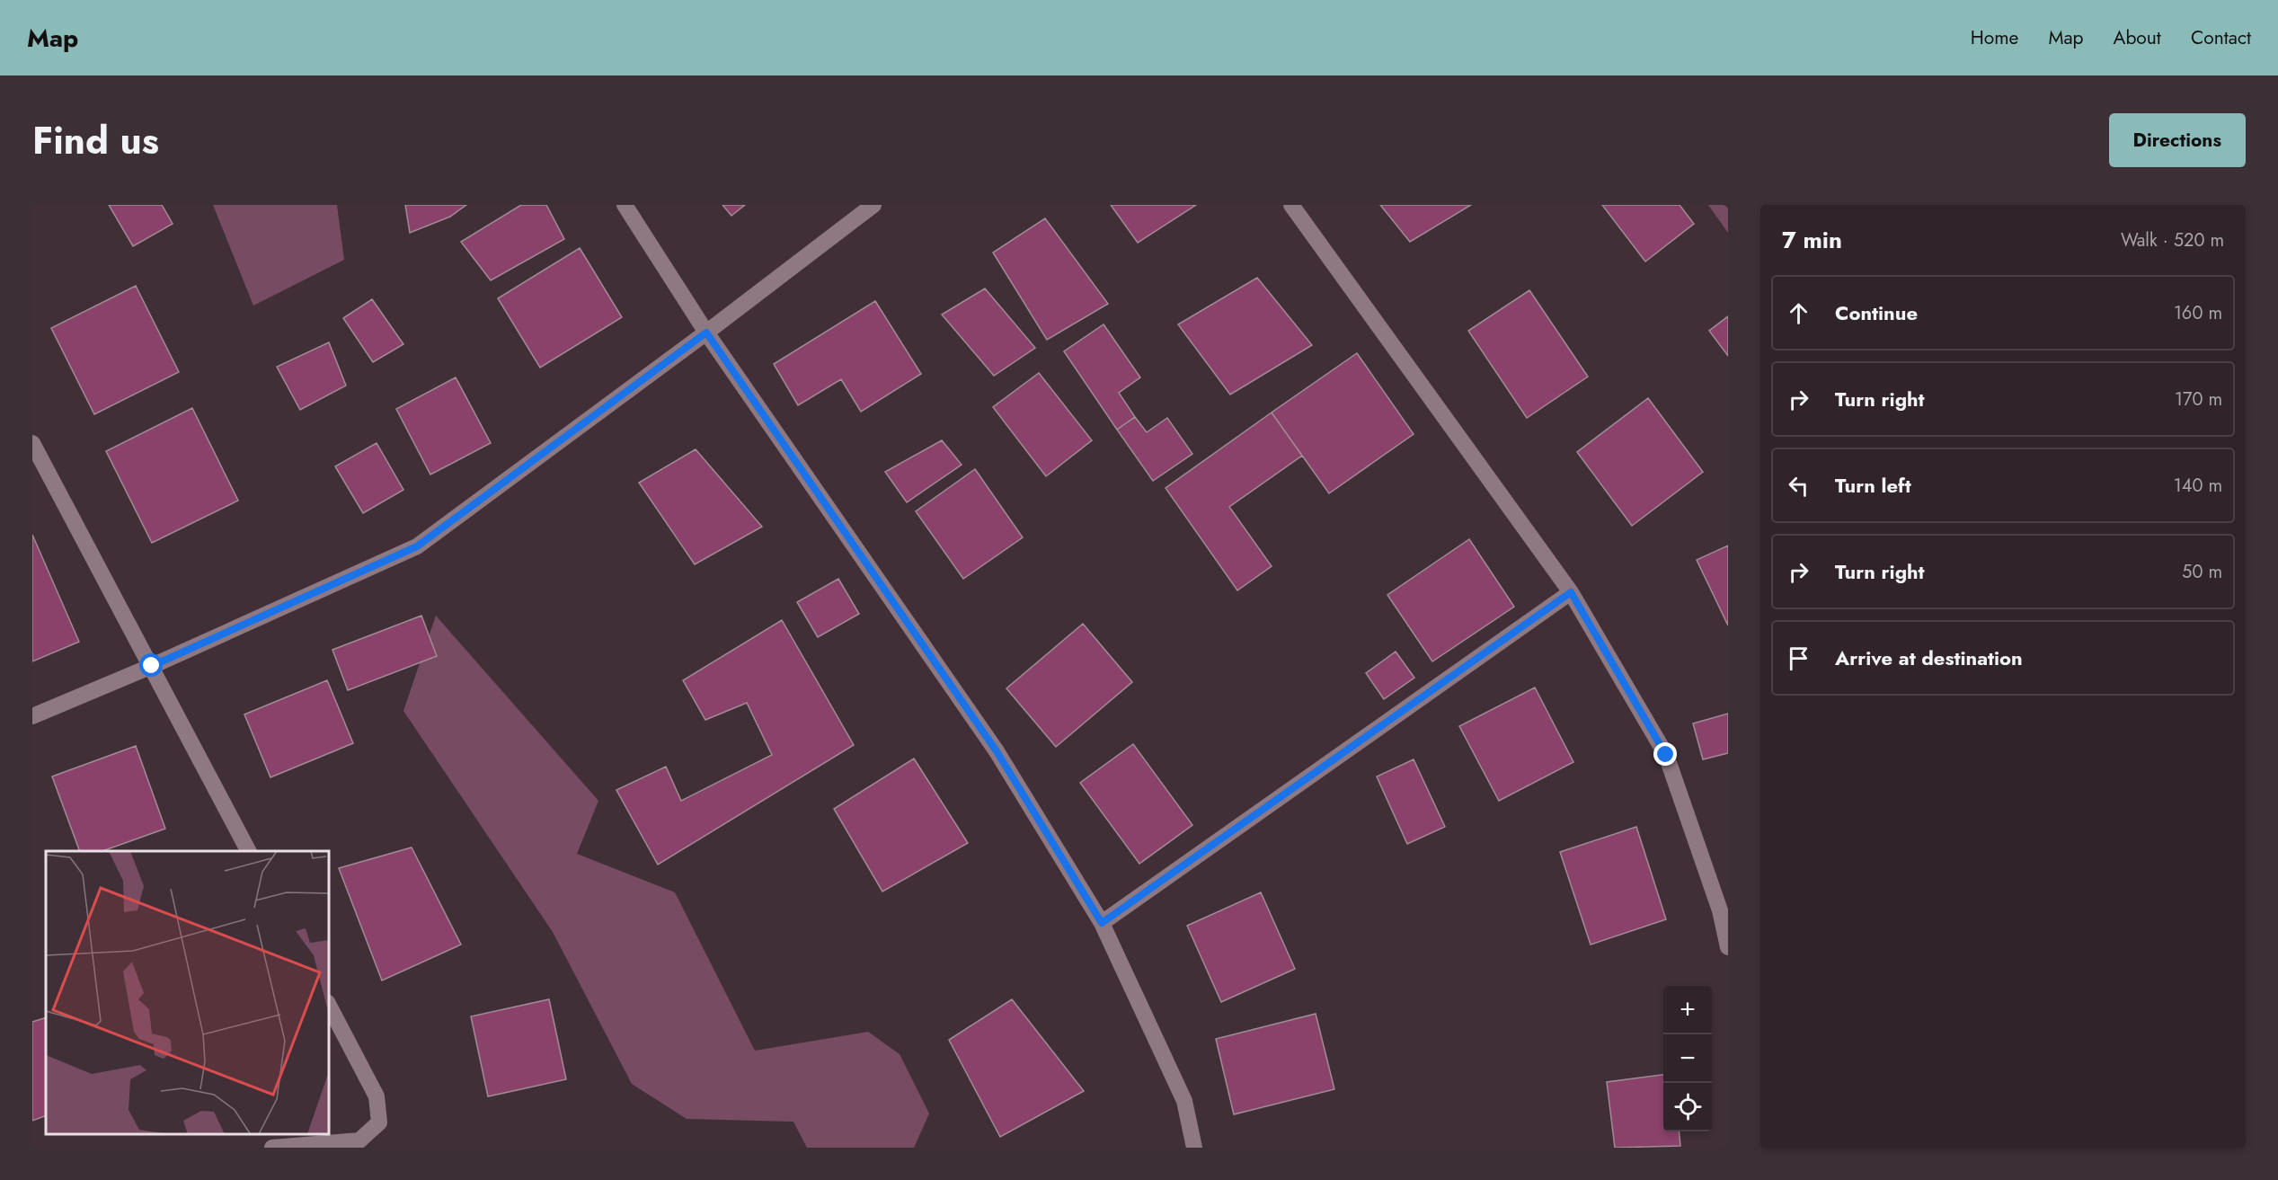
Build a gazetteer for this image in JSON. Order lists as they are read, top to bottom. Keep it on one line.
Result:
{"page":{"header":"Map","nav":["Home","Map","About","Contact"],"title":"Find us","buttons":"Directions","heading":["7 min","Walk · 520 m"],"list":[["Continue","160 m"],["Turn right","170 m"],["Turn left","140 m"],["Turn right","50 m"],"Arrive at destination"],"map_buttons":["+","−"]}}
